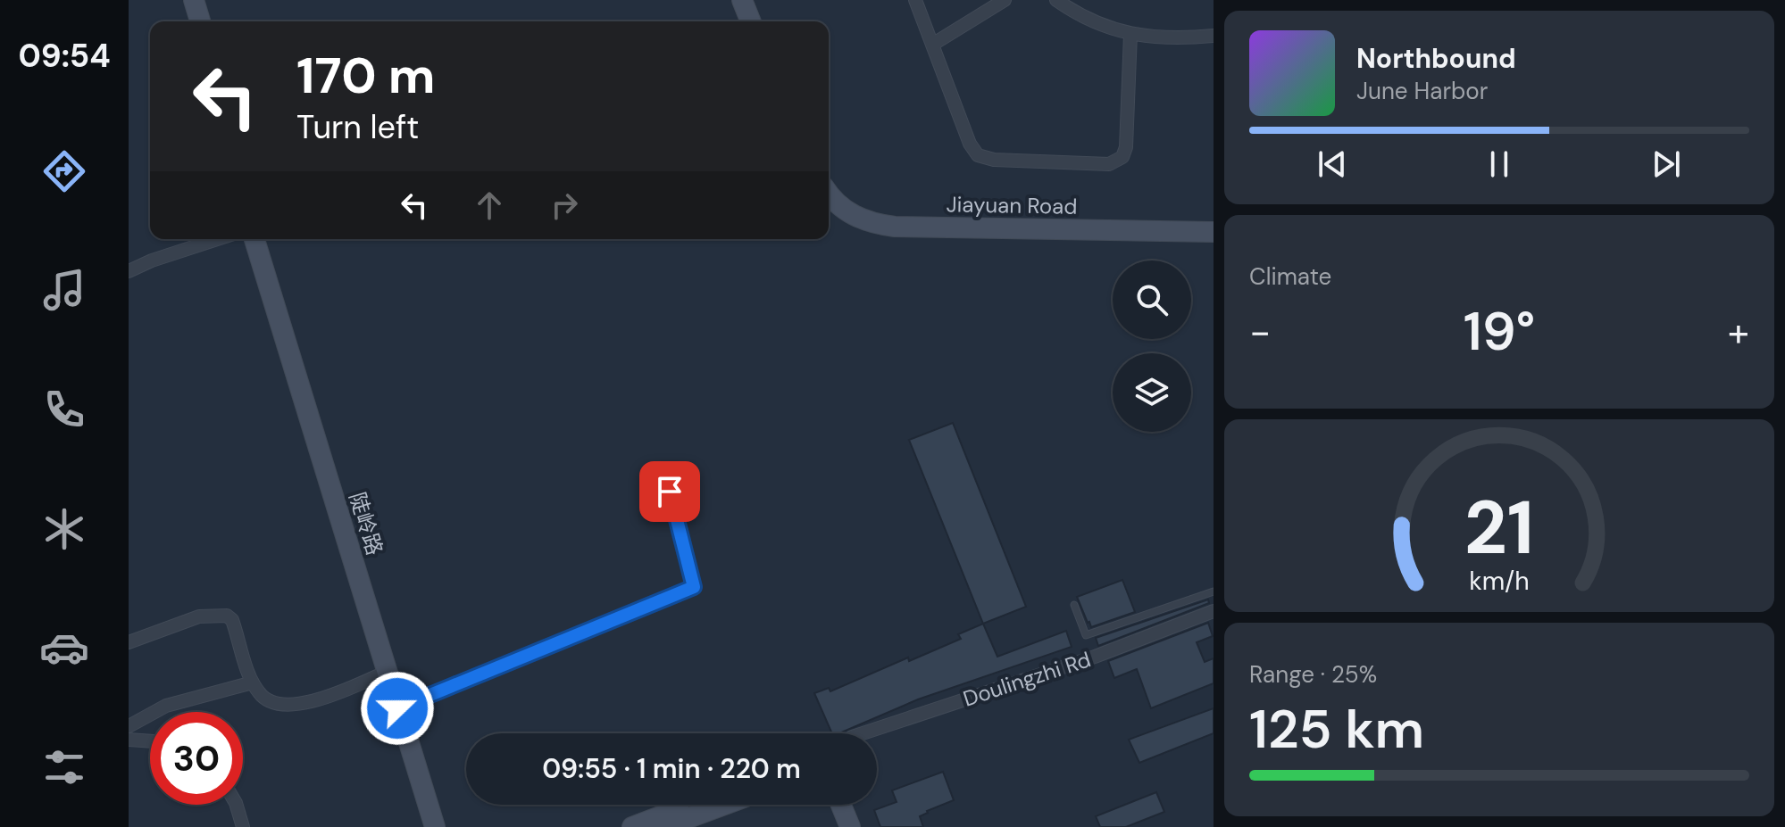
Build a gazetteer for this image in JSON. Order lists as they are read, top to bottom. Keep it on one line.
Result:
{"streets":{"main road":["Jiayuan Road","陡岭路"],"street":["Doulingzhi Rd"]},"page":{"tabs":"09:54","turn":["170 m","Turn left"],"song":["Northbound","June Harbor"],"tile":["Climate",["Range · 25%","125 km"]],"heat":["−","19°","+"],"limit":"30","trip":"09:55 · 1 min · 220 m","gauge":["21","km/h"]}}
